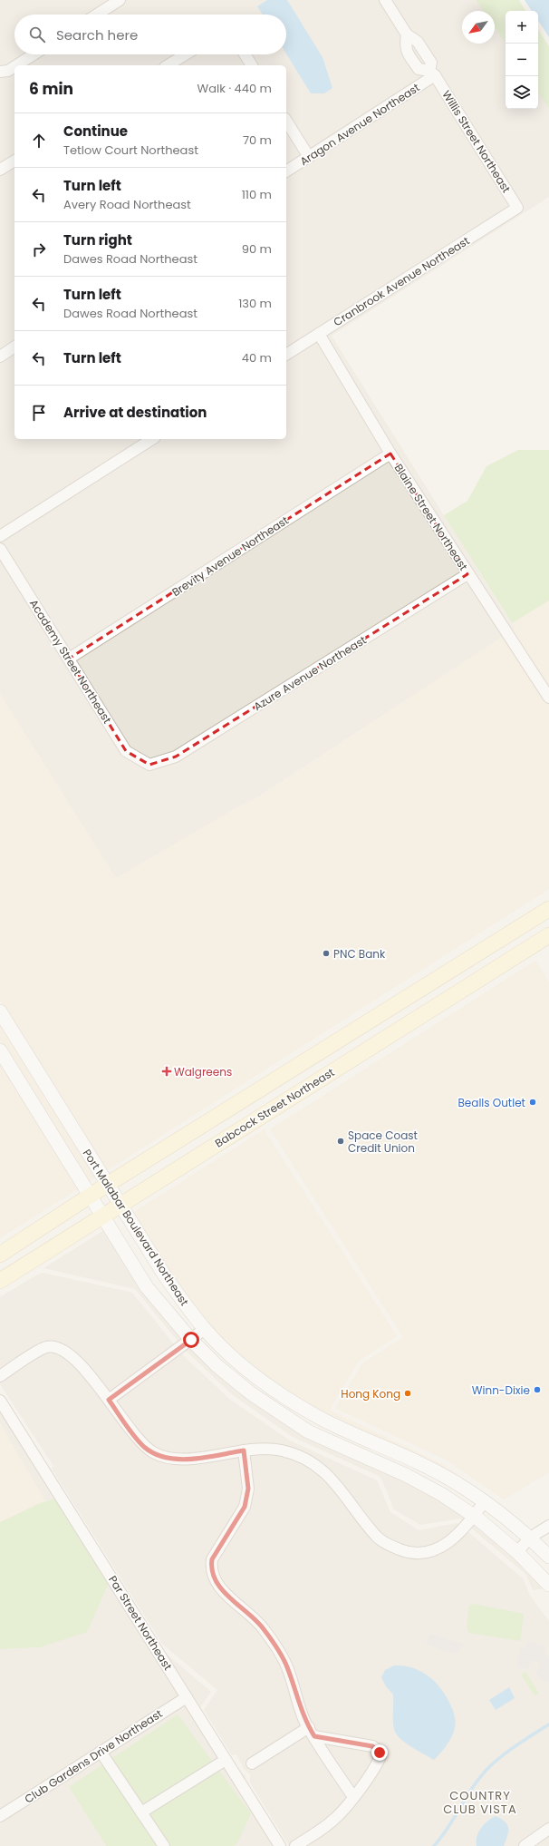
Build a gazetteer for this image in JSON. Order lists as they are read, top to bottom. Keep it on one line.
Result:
{"streets":{"main road":["Babcock Street Northeast"],"street":["Aragon Avenue Northeast","Willis Street Northeast","Cranbrook Avenue Northeast","Blaine Street Northeast","Brevity Avenue Northeast","Academy Street Northeast","Azure Avenue Northeast","Port Malabar Boulevard Northeast","Par Street Northeast","Club Gardens Drive Northeast"]},"crossings":[["Aragon Avenue Northeast","Willis Street Northeast"],["Willis Street Northeast","Cranbrook Avenue Northeast"],["Cranbrook Avenue Northeast","Blaine Street Northeast"],["Blaine Street Northeast","Brevity Avenue Northeast"],["Blaine Street Northeast","Azure Avenue Northeast"],["Brevity Avenue Northeast","Academy Street Northeast"],["Academy Street Northeast","Azure Avenue Northeast"],["Babcock Street Northeast","Port Malabar Boulevard Northeast"],["Par Street Northeast","Club Gardens Drive Northeast"]],"districts":["COUNTRY CLUB VISTA"],"places":{"other":["PNC Bank","Bealls Outlet","Space Coast Credit Union","Winn-Dixie","Hong Kong"],"health":["Walgreens"]},"north":"bottom left","page":{"map_buttons":["+","−"],"search":"Search here","heading":["6 min","Walk · 440 m"],"list":[["Continue","Tetlow Court Northeast","70 m"],["Turn left","Avery Road Northeast","110 m"],["Turn right","Dawes Road Northeast","90 m"],["Turn left","Dawes Road Northeast","130 m"],["Turn left","40 m"],"Arrive at destination"]}}
